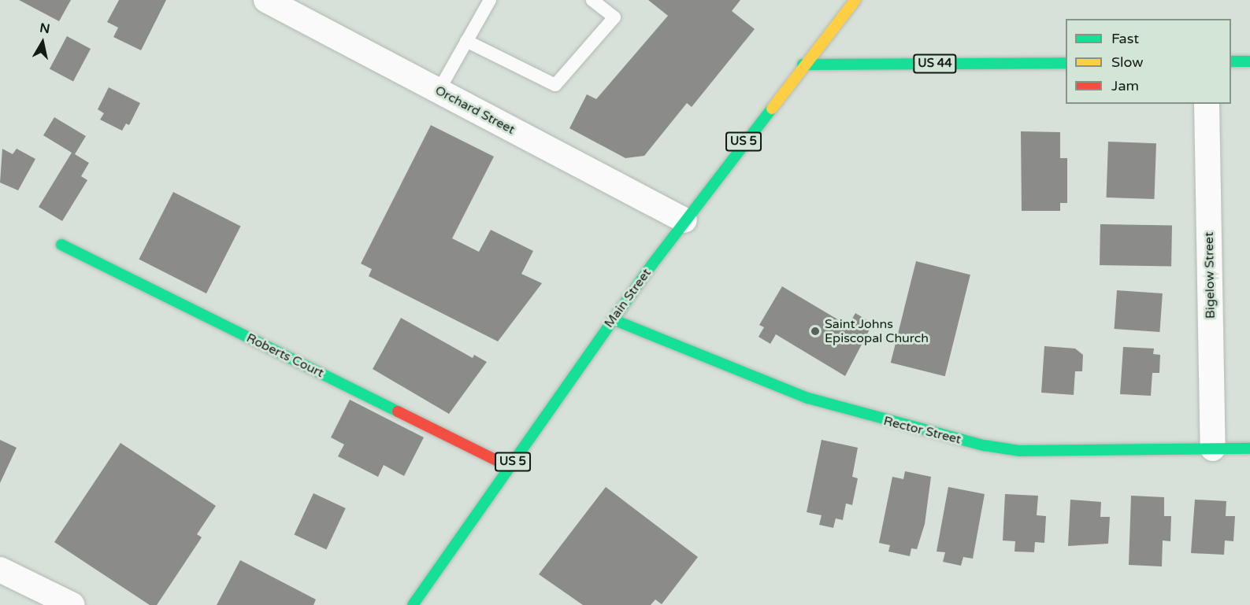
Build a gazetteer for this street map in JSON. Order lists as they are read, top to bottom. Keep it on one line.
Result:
{"streets":{"main road":["US 44","US 5","Main Street","Roberts Court","Rector Street"],"street":["Orchard Street","Bigelow Street"]},"crossings":[["US 44","Main Street"],["Orchard Street","Main Street"],["Bigelow Street","Rector Street"],["Main Street","Roberts Court"],["Main Street","Rector Street"]],"places":["Saint Johns Episcopal Church"],"legend":["Fast","Slow","Jam"],"north":"top"}
